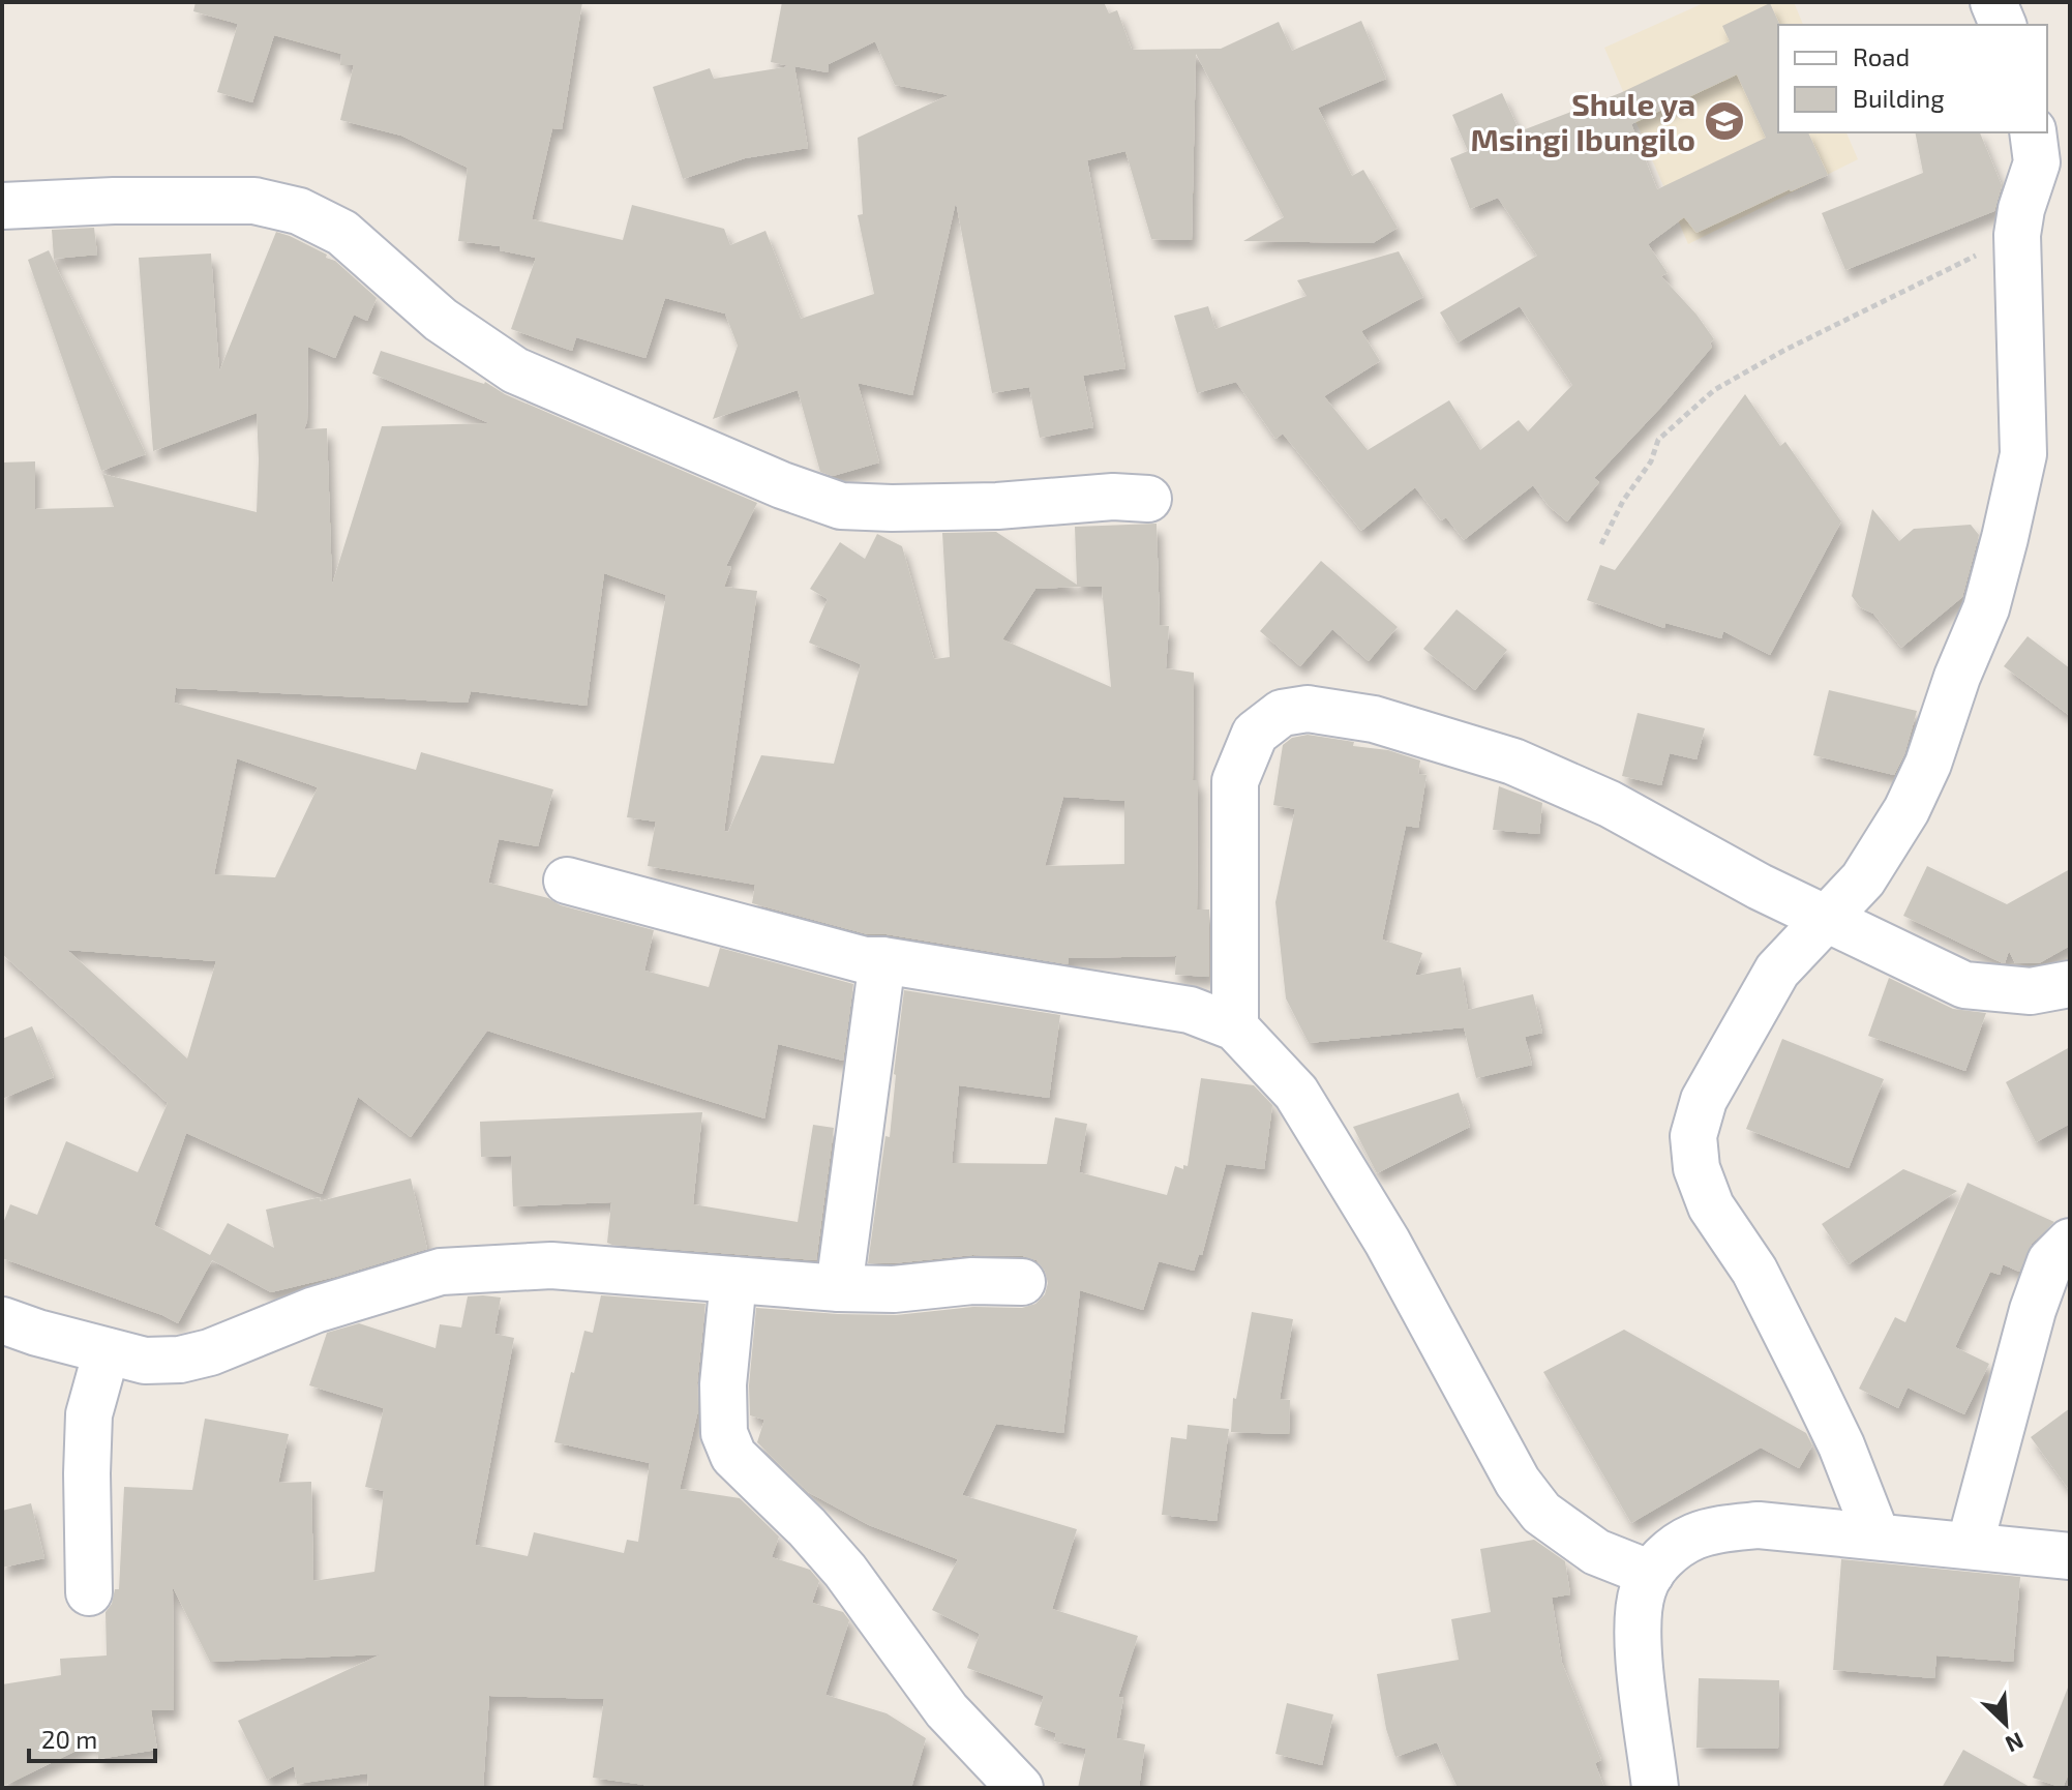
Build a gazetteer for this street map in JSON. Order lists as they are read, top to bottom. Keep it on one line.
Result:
{"places":{"school or university":["Shule ya Msingi Ibungilo"]},"legend":["Road","Building"],"scale_bar":"20 m","north":"bottom right"}
